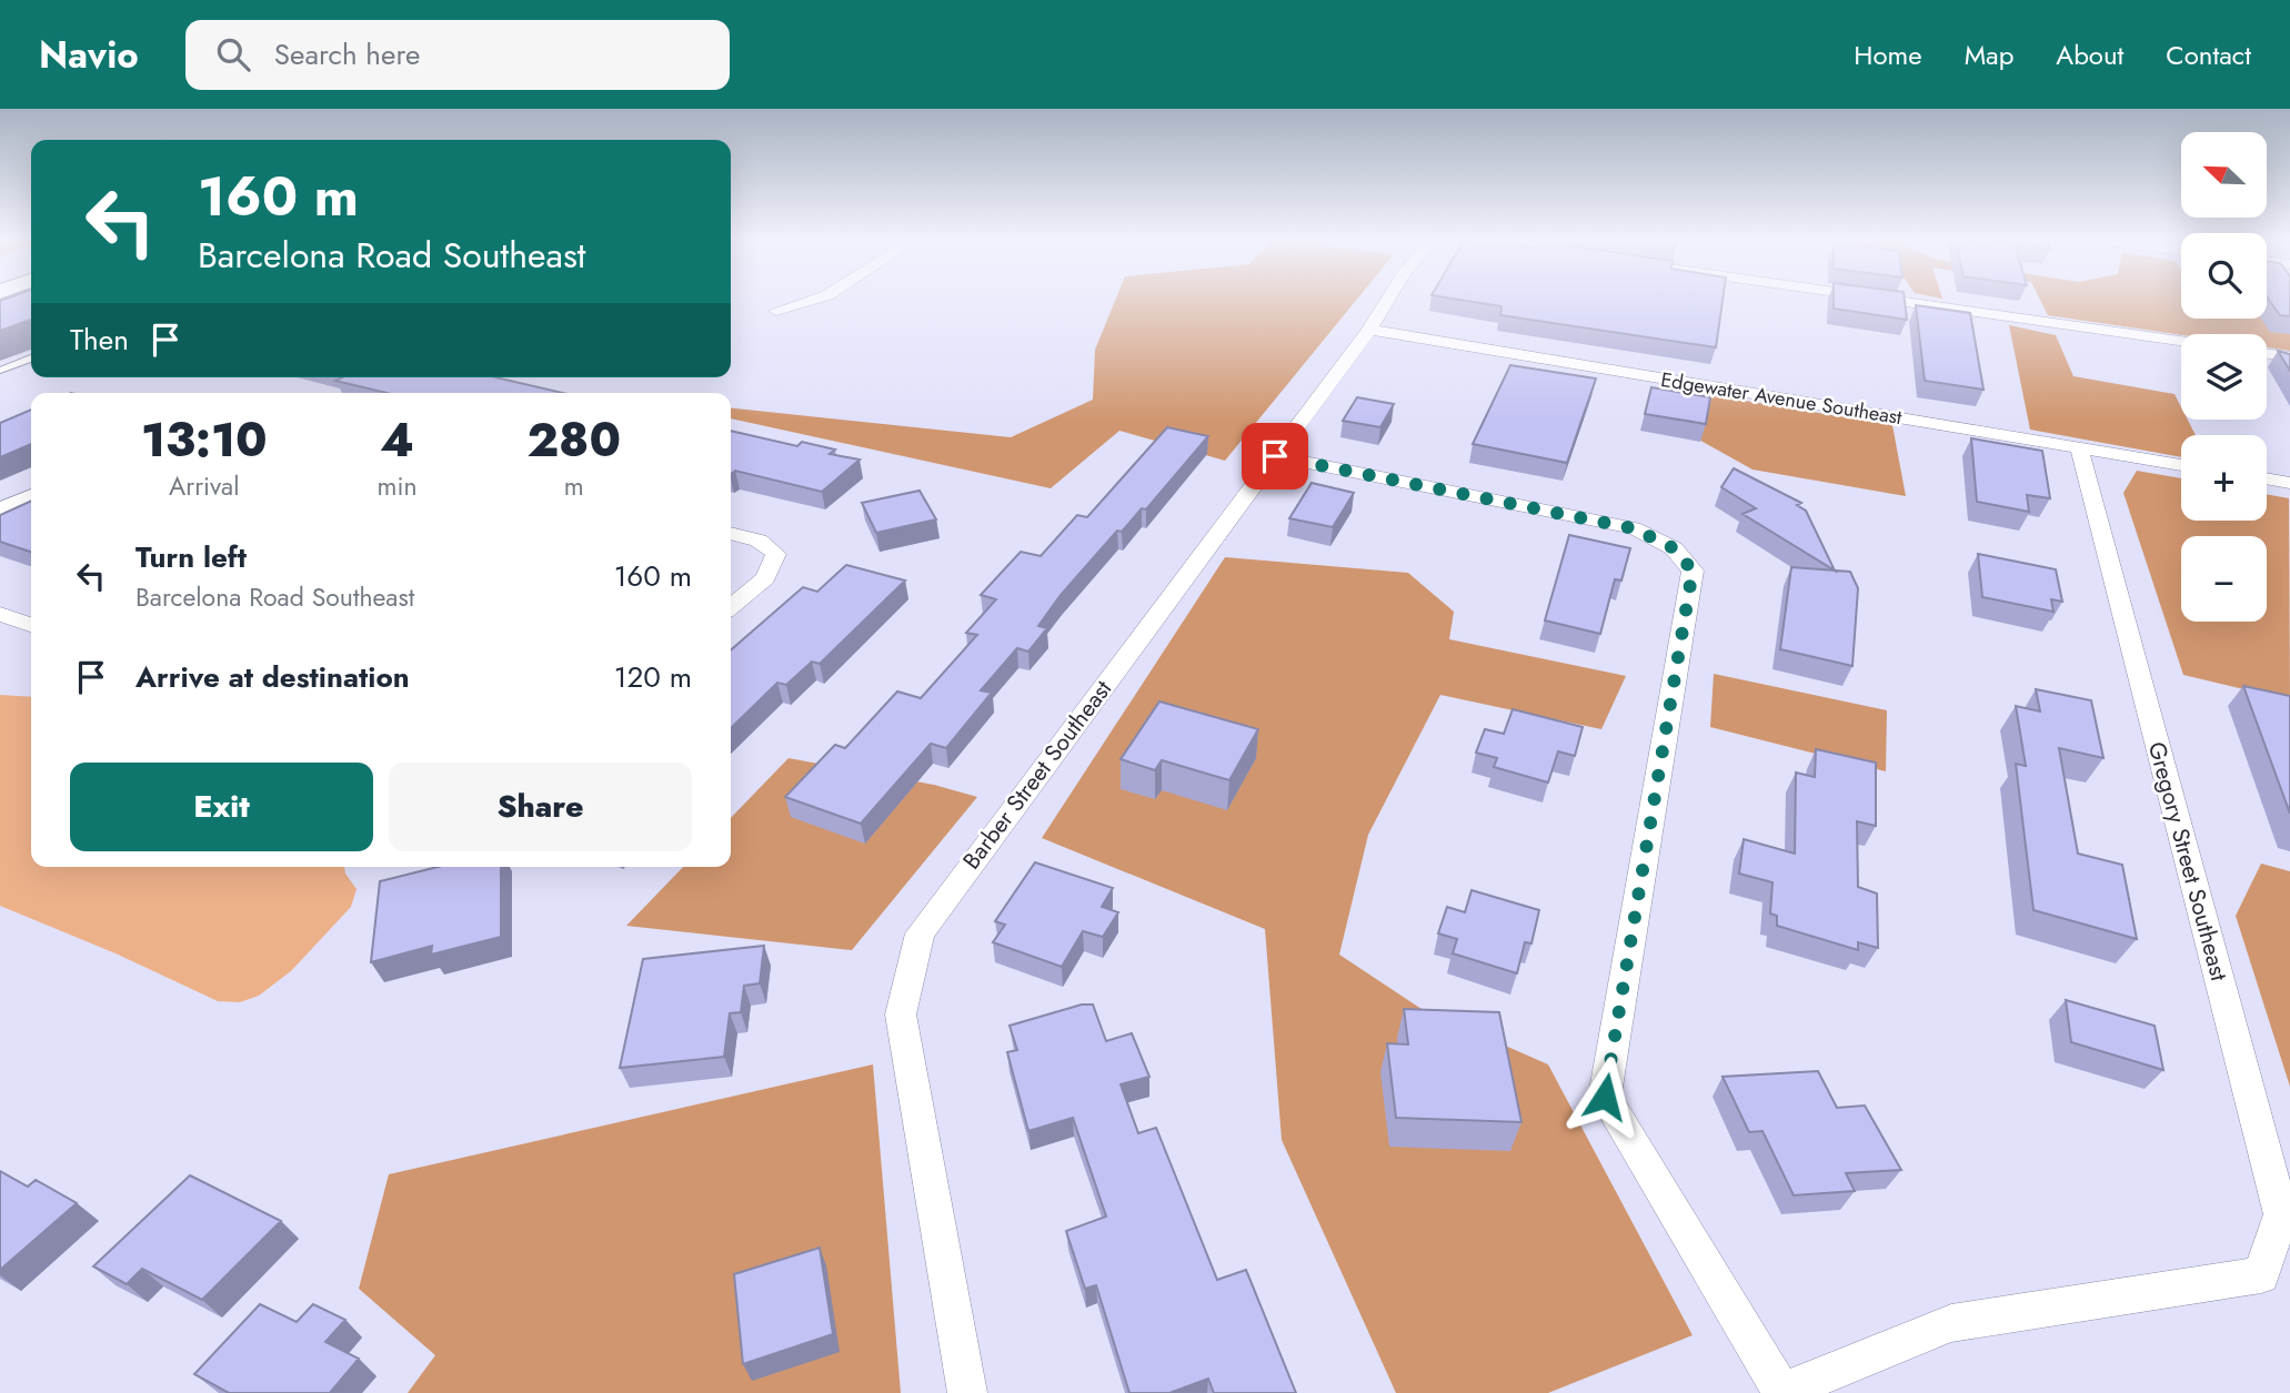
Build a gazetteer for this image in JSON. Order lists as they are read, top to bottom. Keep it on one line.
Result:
{"streets":{"street":["Edgewater Avenue Southeast","Barber Street Southeast","Gregory Street Southeast"]},"crossings":[["Edgewater Avenue Southeast","Barber Street Southeast"],["Edgewater Avenue Southeast","Gregory Street Southeast"]],"north":"top left","page":{"header":"Navio","search":"Search here","nav":["Home","Map","About","Contact"],"map_buttons":["+","−"],"turn":["160 m","Barcelona Road Southeast"],"then":"Then","eta":["13:10","Arrival","4","min","280","m"],"list":[{"name":"Turn left","note":"Barcelona Road Southeast","value":"160 m"},{"name":"Arrive at destination","value":"120 m"}],"buttons":["Exit","Share"]}}
